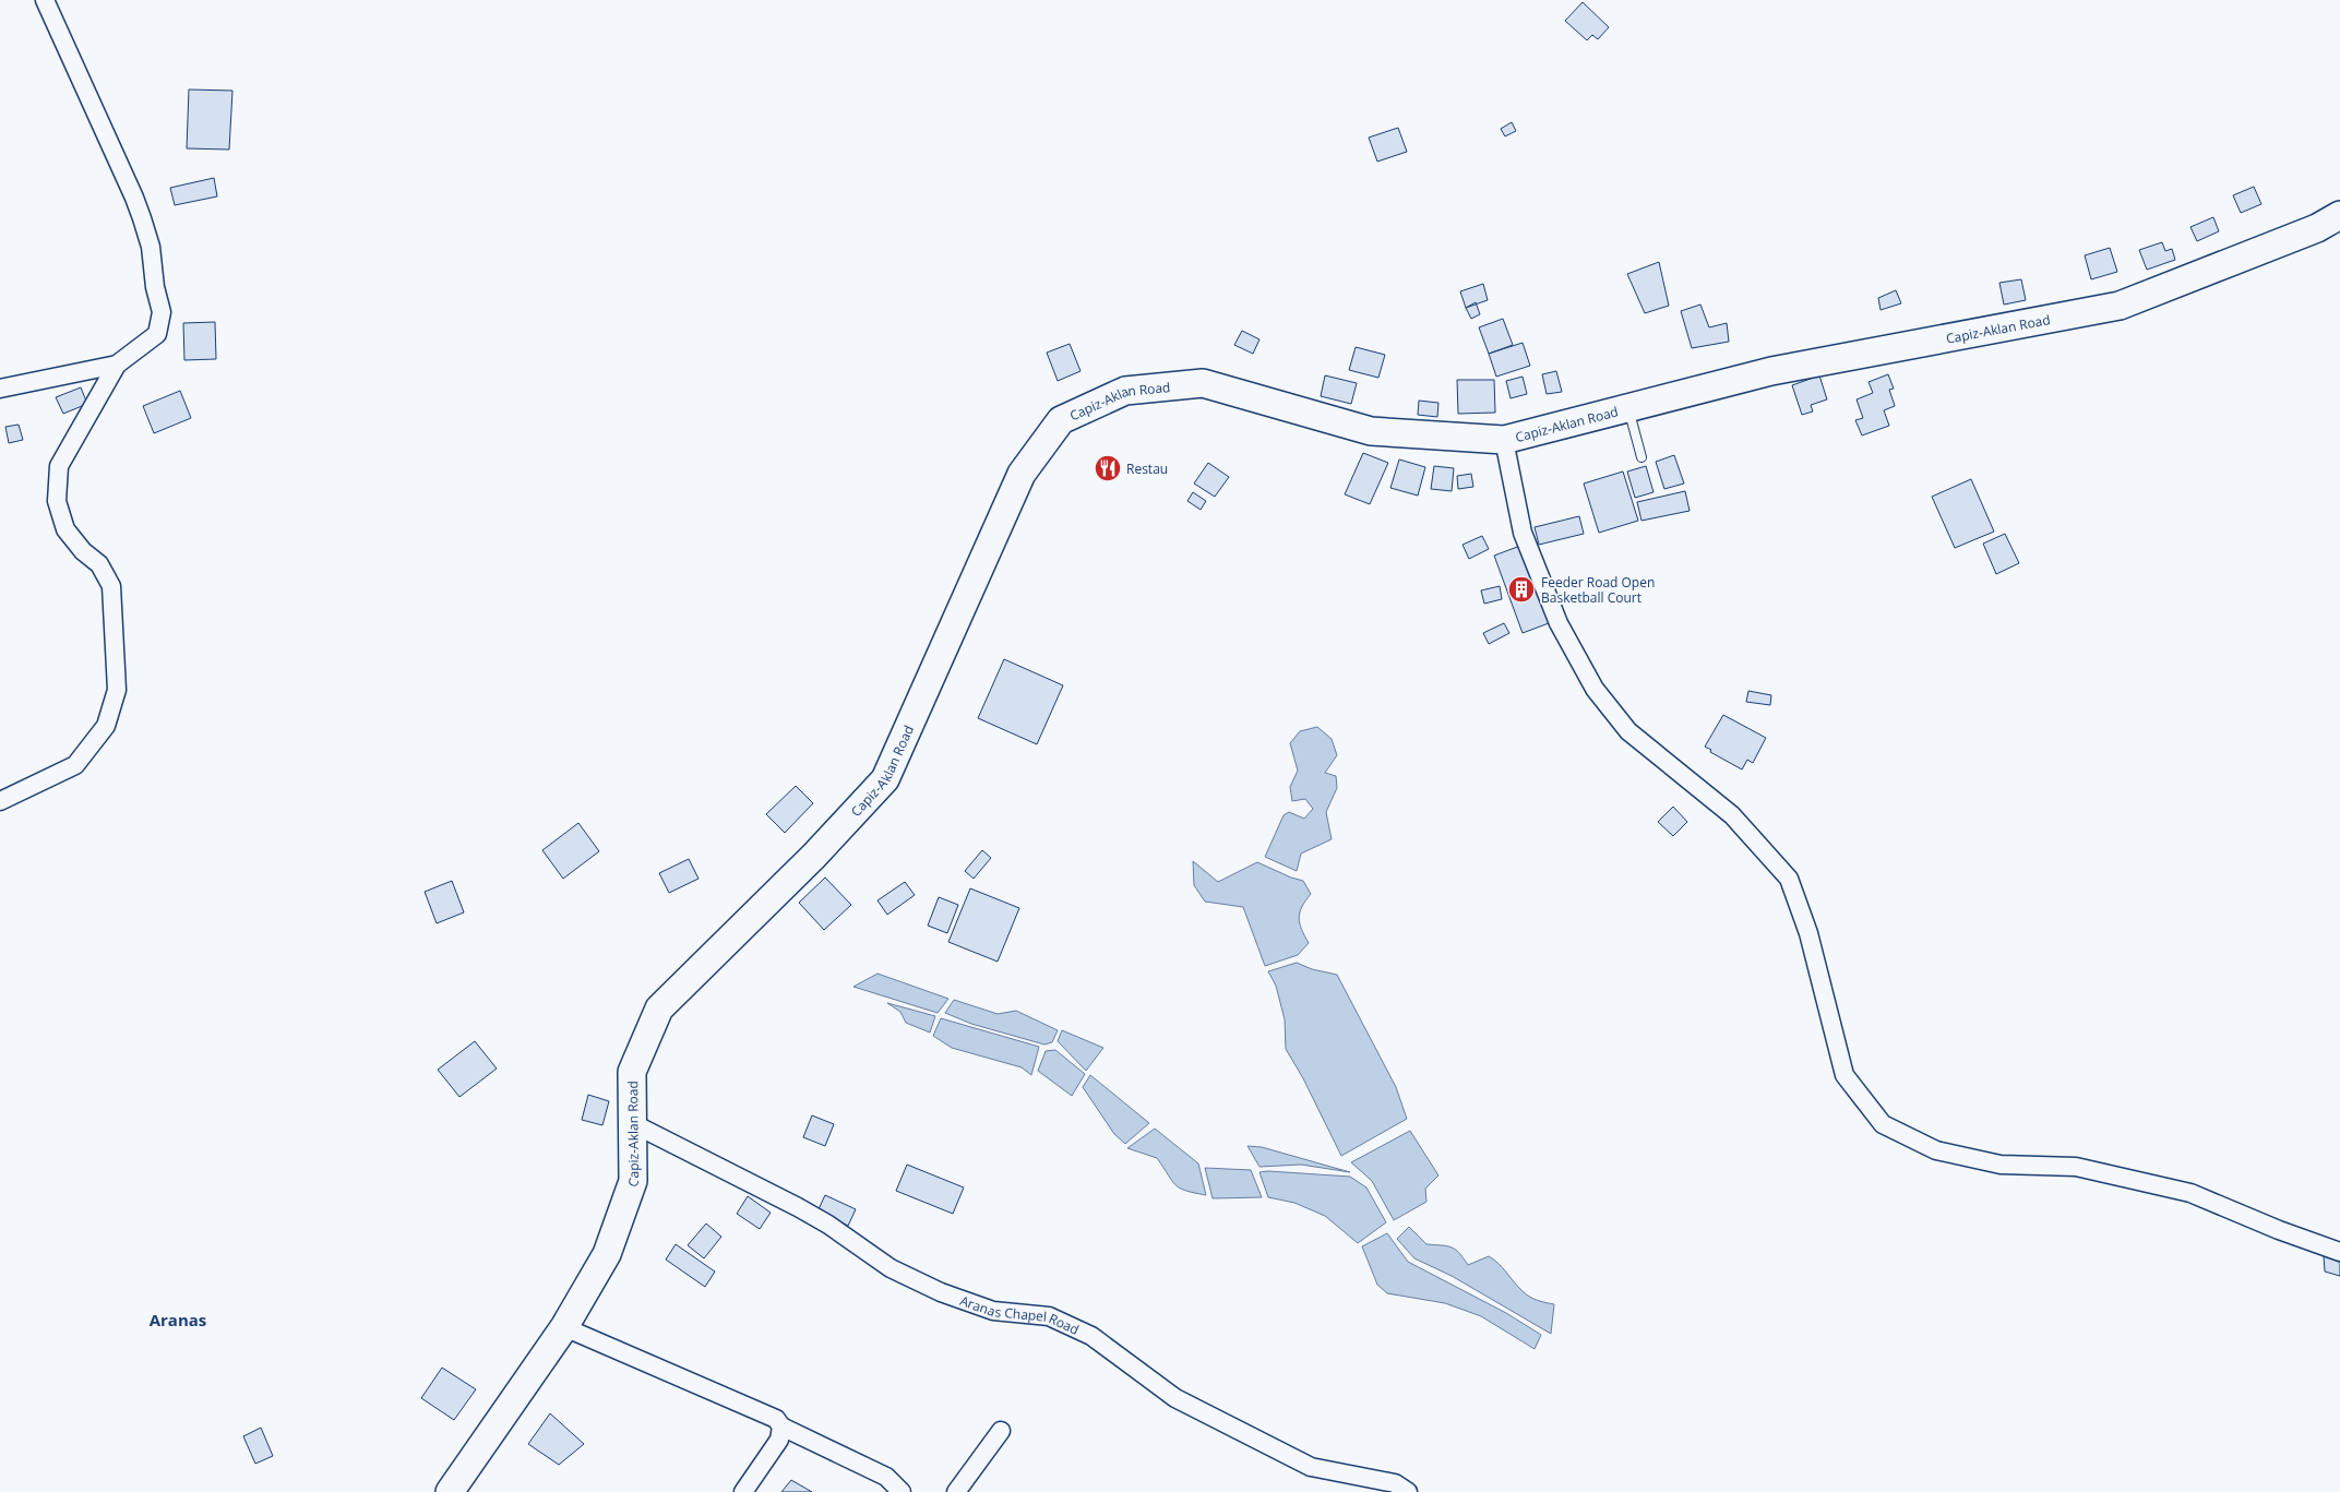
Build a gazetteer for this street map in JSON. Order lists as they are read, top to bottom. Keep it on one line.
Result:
{"streets":{"main road":["Capiz-Aklan Road"],"street":["Aranas Chapel Road"]},"crossings":[["Capiz-Aklan Road","Aranas Chapel Road"]],"districts":["Aranas"],"places":{"restaurant":["Restau"],"building":["Feeder Road Open Basketball Court"]}}
